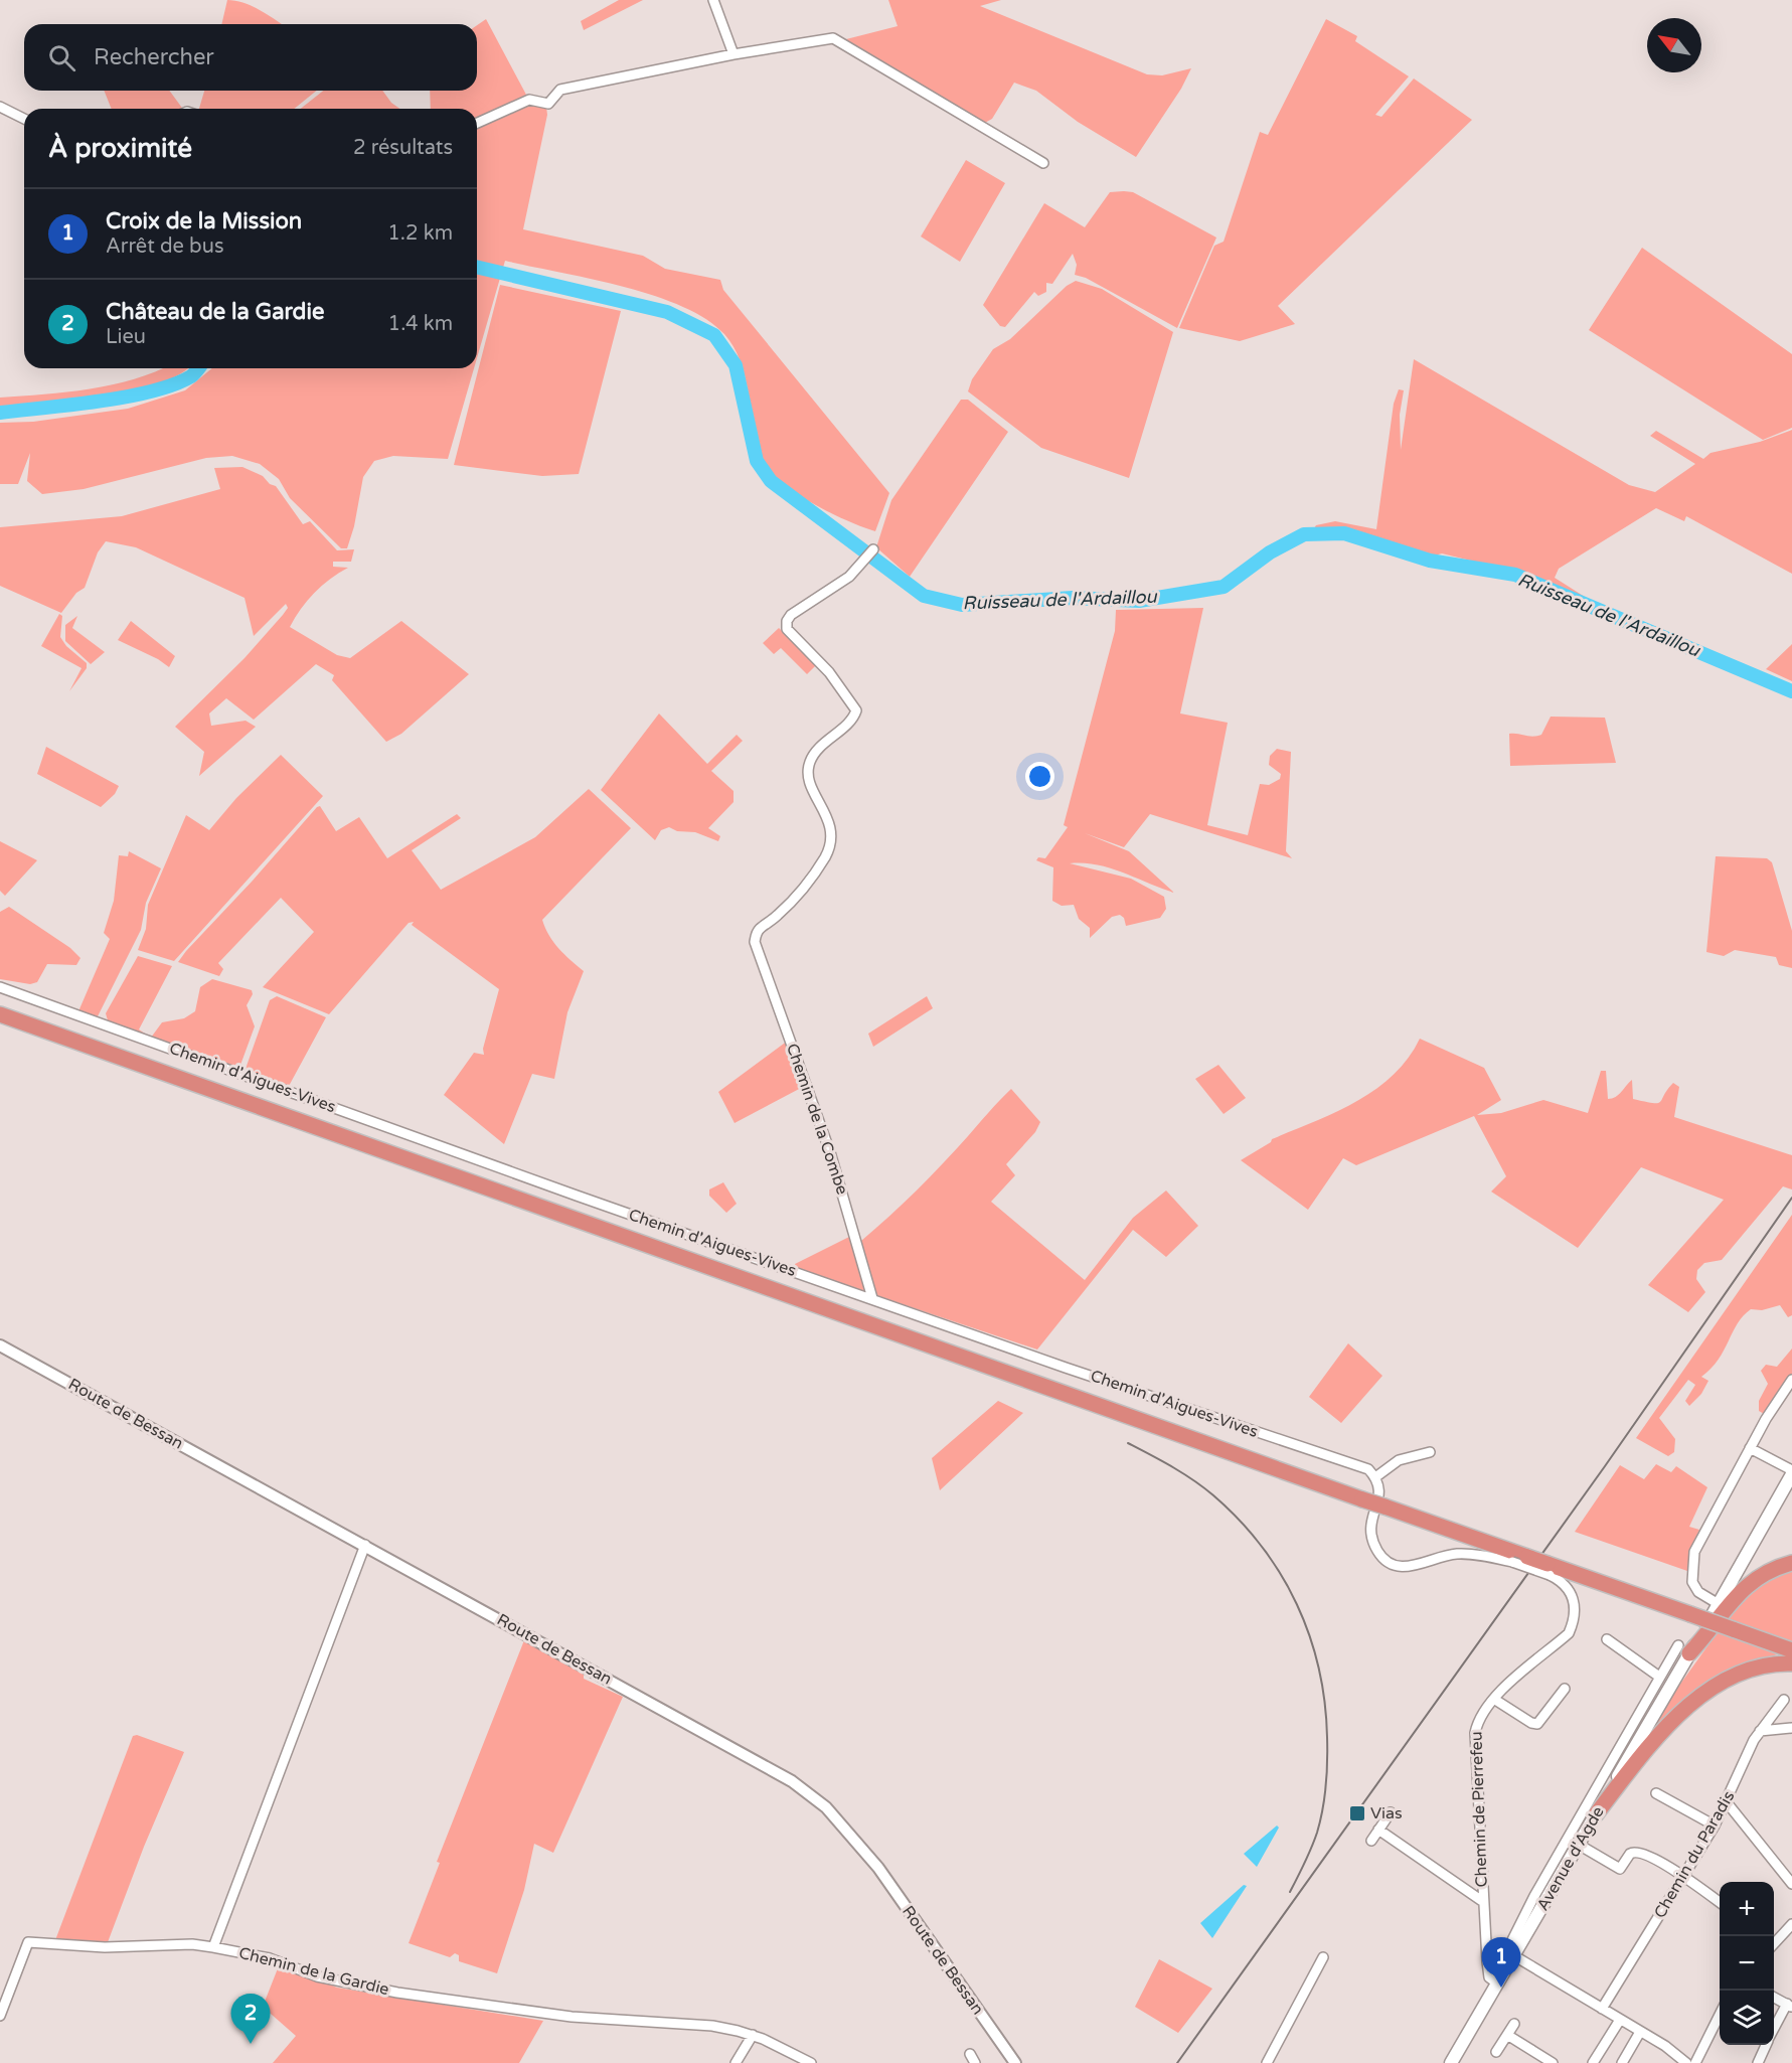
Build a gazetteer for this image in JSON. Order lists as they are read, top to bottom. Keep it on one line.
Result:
{"streets":{"main road":["Avenue d'Agde"],"street":["Chemin d'Aigues-Vives","Chemin de la Combe","Route de Bessan","Chemin de Pierrefeu","Chemin du Paradis","Chemin de la Gardie"]},"crossings":[["Chemin d'Aigues-Vives","Chemin de la Combe"],["Chemin de Pierrefeu","Avenue d'Agde"]],"water":["Ruisseau de l'Ardaillou"],"places":{"transit":["Vias"]},"north":"top left","page":{"search":"Rechercher","heading":["À proximité","2 résultats"],"list":[{"mark":"1","name":"Croix de la Mission","note":"Arrêt de bus","value":"1.2 km"},{"mark":"2","name":"Château de la Gardie","note":"Lieu","value":"1.4 km"}],"map_buttons":["+","−"],"pins":["1","2"]}}
